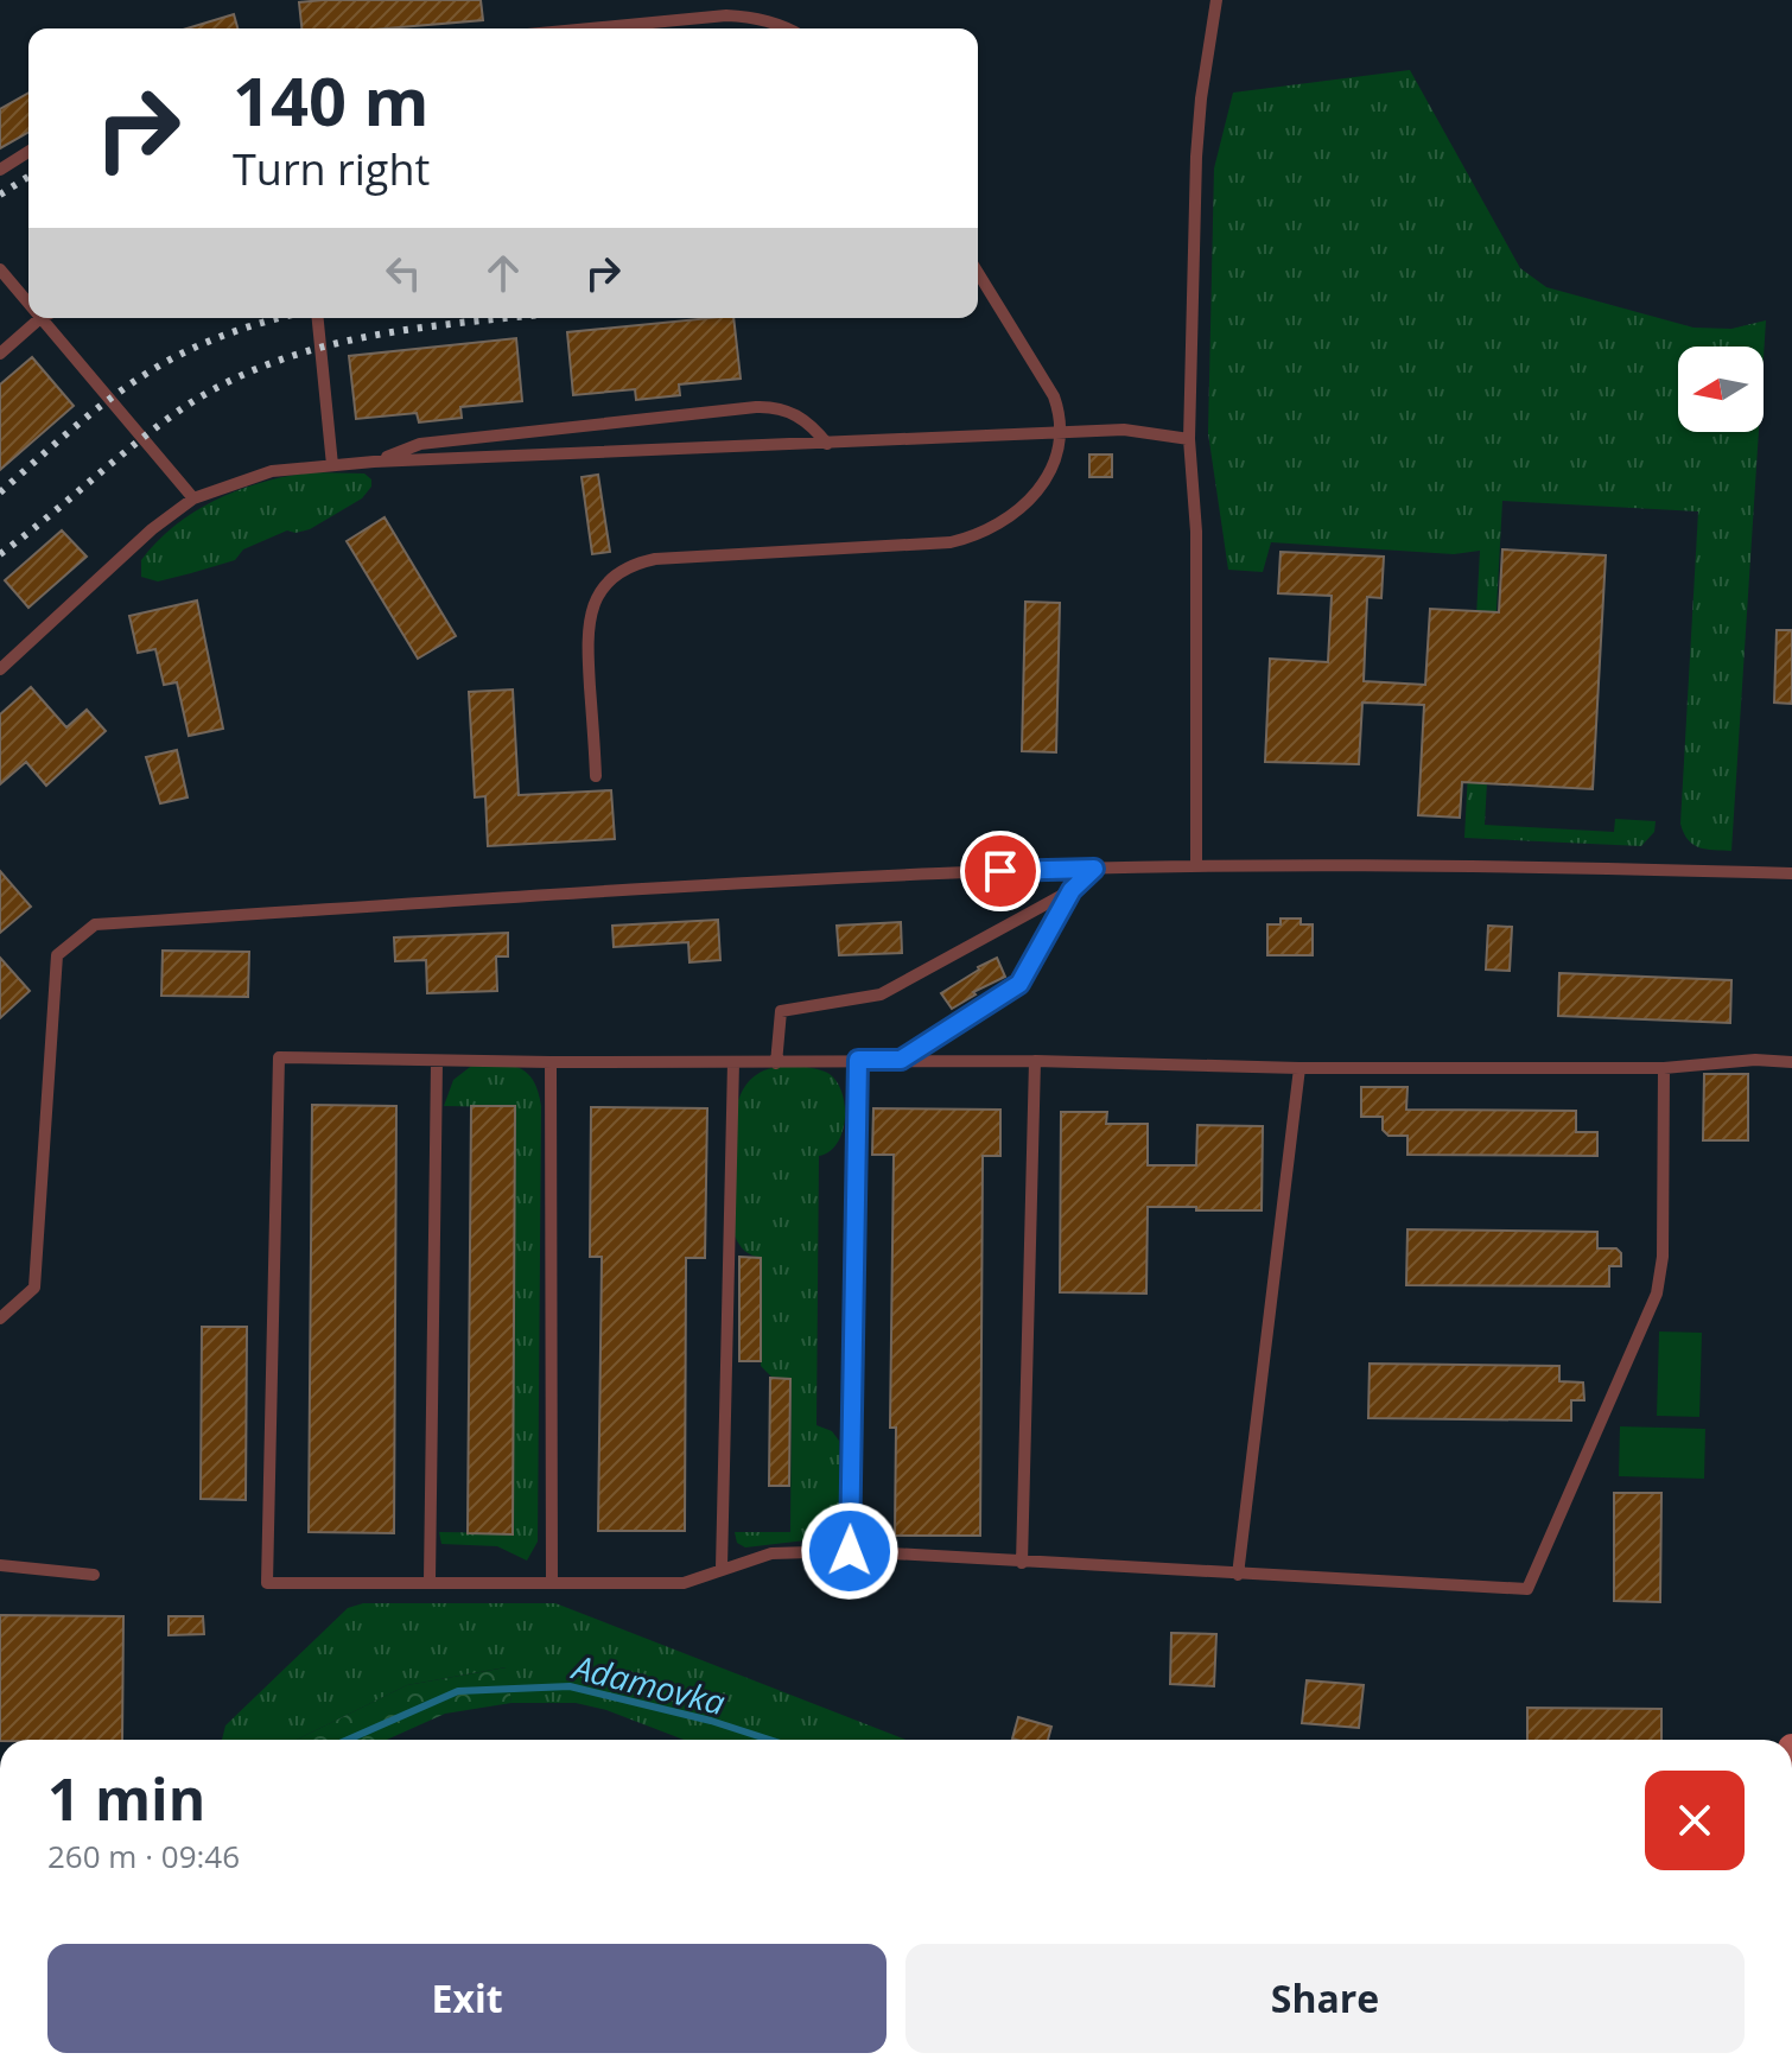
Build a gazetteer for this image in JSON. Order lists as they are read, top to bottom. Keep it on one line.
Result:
{"water":["Adamovka"],"north":"left","page":{"turn":["140 m","Turn right"],"heading":["1 min","260 m · 09:46"],"buttons":["Exit","Share"]}}
